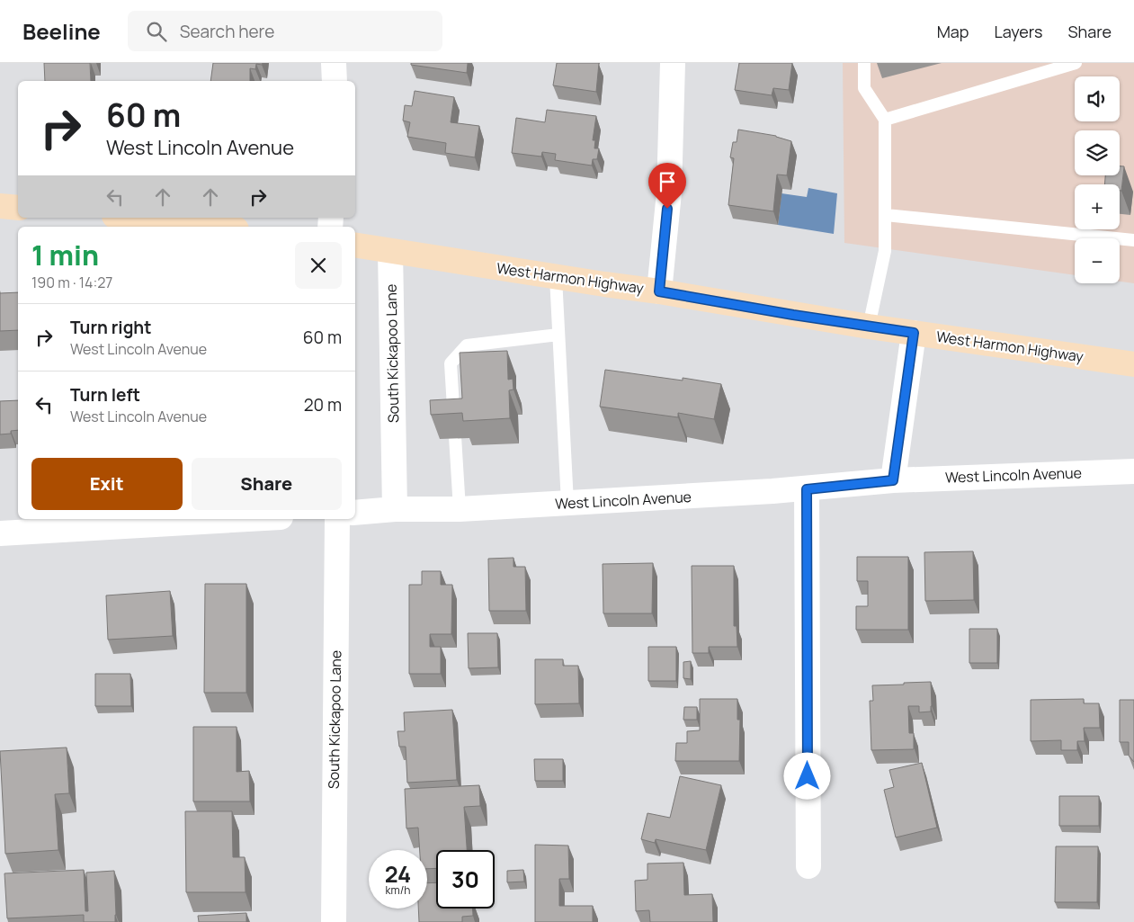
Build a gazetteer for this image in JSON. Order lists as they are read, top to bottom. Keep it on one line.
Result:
{"streets":{"main road":["West Harmon Highway"],"street":["South Kickapoo Lane","West Lincoln Avenue"]},"crossings":[["West Harmon Highway","South Kickapoo Lane"],["South Kickapoo Lane","West Lincoln Avenue"]],"page":{"header":"Beeline","search":"Search here","nav":["Map","Layers","Share"],"map_buttons":["+","−"],"turn":["60 m","West Lincoln Avenue"],"heading":["1 min","190 m · 14:27"],"list":[{"name":"Turn right","note":"West Lincoln Avenue","value":"60 m"},{"name":"Turn left","note":"West Lincoln Avenue","value":"20 m"}],"buttons":["Exit","Share"],"speed":"24 km/h","limit":"30"}}
